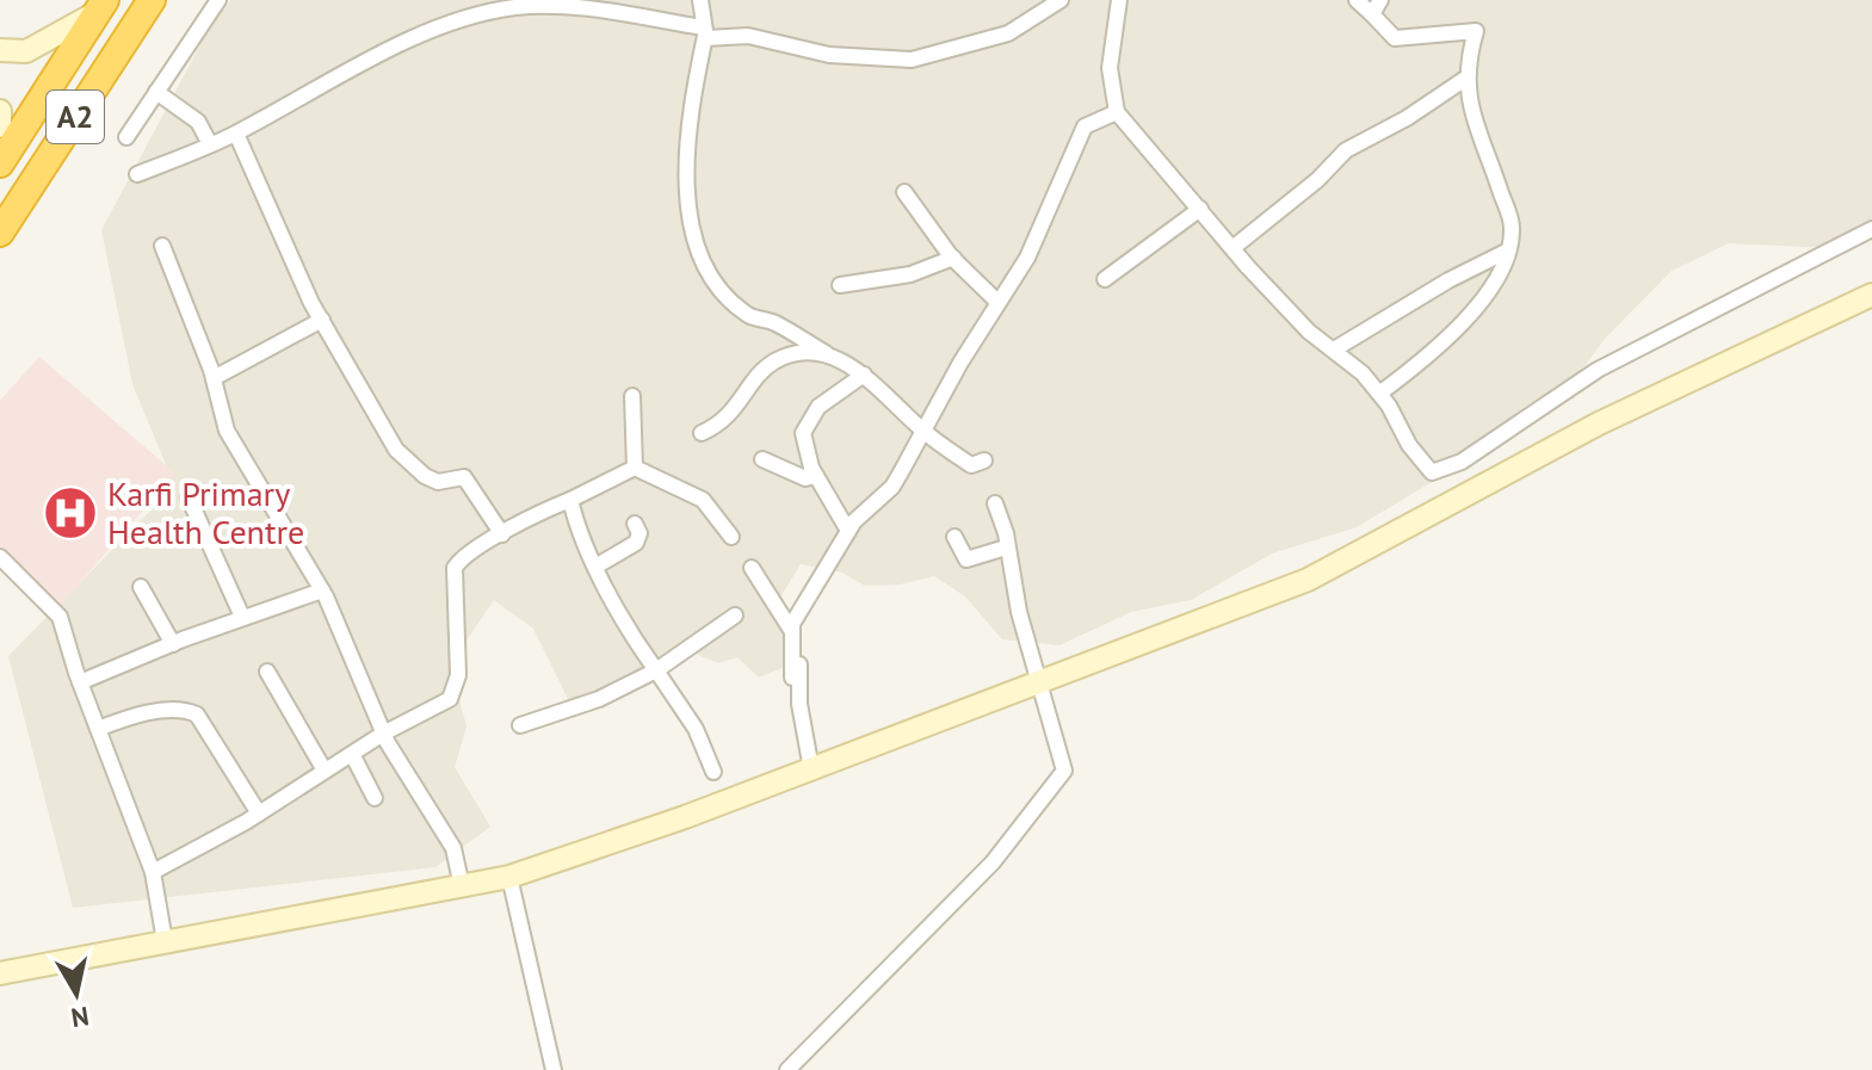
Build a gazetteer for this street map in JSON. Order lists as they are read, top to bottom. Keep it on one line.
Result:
{"streets":{"highway":["A2"]},"places":{"hospital":["Karfi Primary Health Centre"]},"north":"bottom"}
